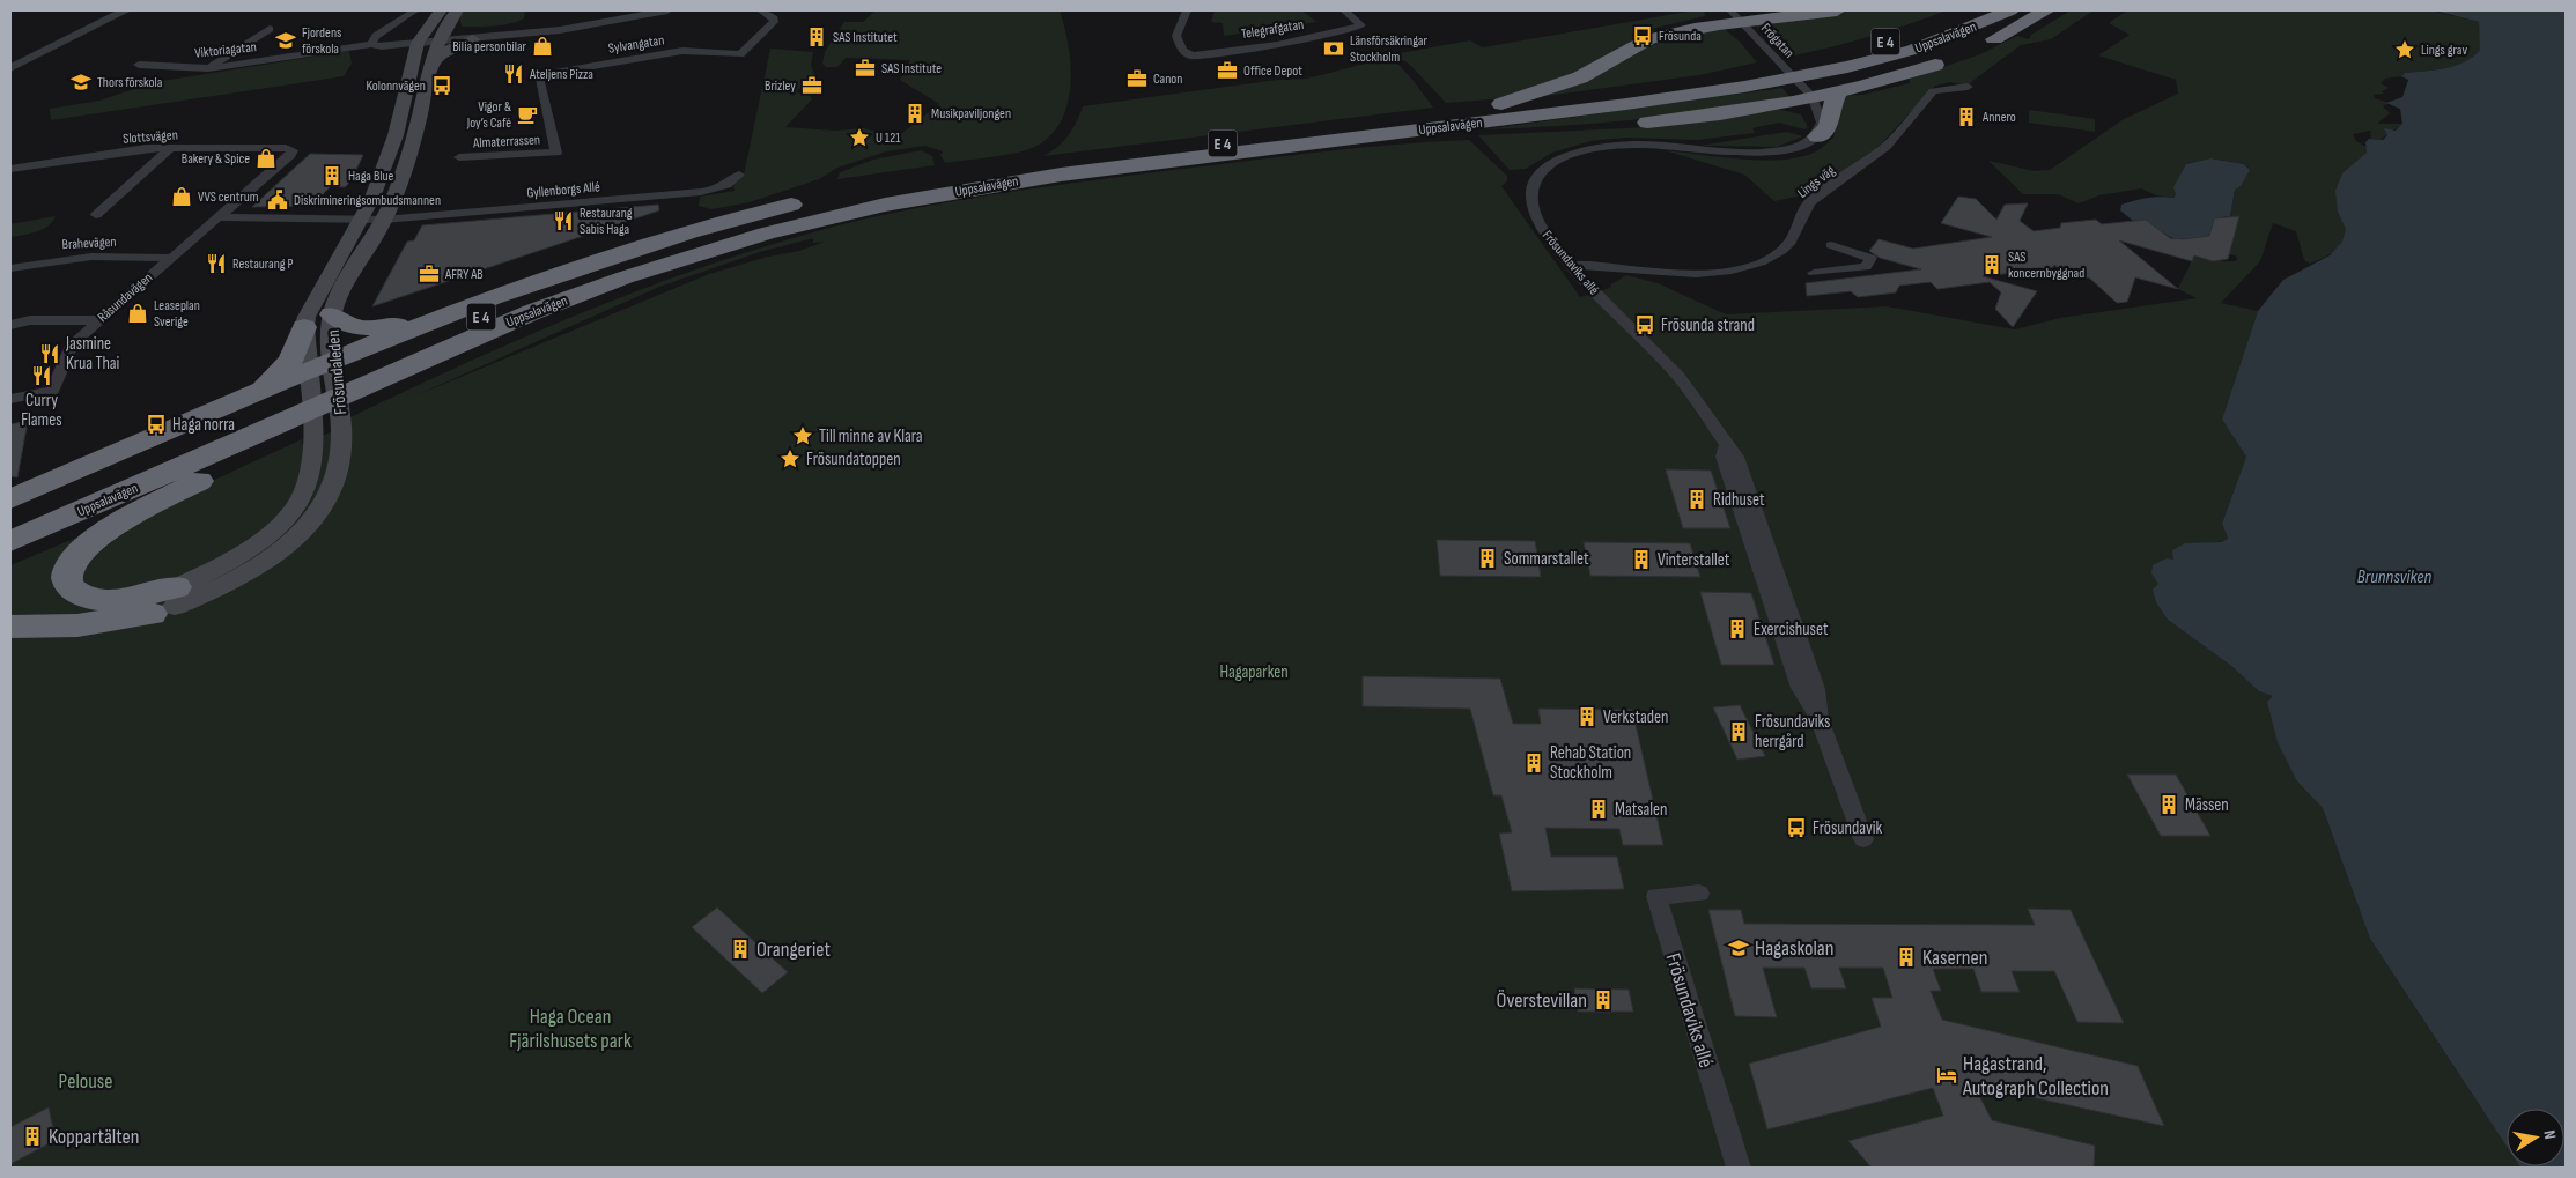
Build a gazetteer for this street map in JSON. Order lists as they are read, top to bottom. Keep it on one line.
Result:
{"streets":{"highway":["Uppsalavägen","E 4"],"main road":["Frösundaleden"],"street":["Telegrafgatan","Frögatan","Sylvangatan","Viktoriagatan","Slottsvägen","Almaterrassen","Lings väg","Gyllenborgs Allé","Brahevägen","Frösundaviks allé","Råsundavägen"]},"crossings":[["Sylvangatan","Almaterrassen"],["Viktoriagatan","Frösundaleden"],["Slottsvägen","Råsundavägen"],["Lings väg","Frösundaviks allé"],["Gyllenborgs Allé","Frösundaleden"],["Brahevägen","Råsundavägen"]],"water":["Brunnsviken"],"parks":["Hagaparken","Haga Ocean Fjärilshusets park","Pelouse"],"places":{"bus stop":["Frösunda","Kolonnvägen","Frösunda strand","Haga norra","Frösundavik"],"building":["SAS Institutet","Musikpaviljongen","Annero","Haga Blue","SAS koncernbyggnad","Ridhuset","Sommarstallet","Vinterstallet","Exercishuset","Verkstaden","Frösundaviks herrgård","Rehab Station Stockholm","Mässen","Matsalen","Orangeriet","Kasernen","Överstevillan","Koppartälten"],"school or university":["Fjordens förskola","Thors förskola","Hagaskolan"],"shop":["Bilia personbilar","Bakery & Spice","VVS centrum","Leaseplan Sverige"],"bank":["Länsförsäkringar Stockholm"],"place":["Lings grav","U 121","Till minne av Klara","Frösundatoppen"],"office":["SAS Institute","Office Depot","Canon","Brizley","AFRY AB"],"restaurant":["Ateljens Pizza","Restaurang Sabis Haga","Restaurang P","Jasmine Krua Thai","Curry Flames"],"cafe":["Vigor & Joy’s Café"],"public building":["Diskrimineringsombudsmannen"],"hotel":["Hagastrand, Autograph Collection"]},"north":"right"}
